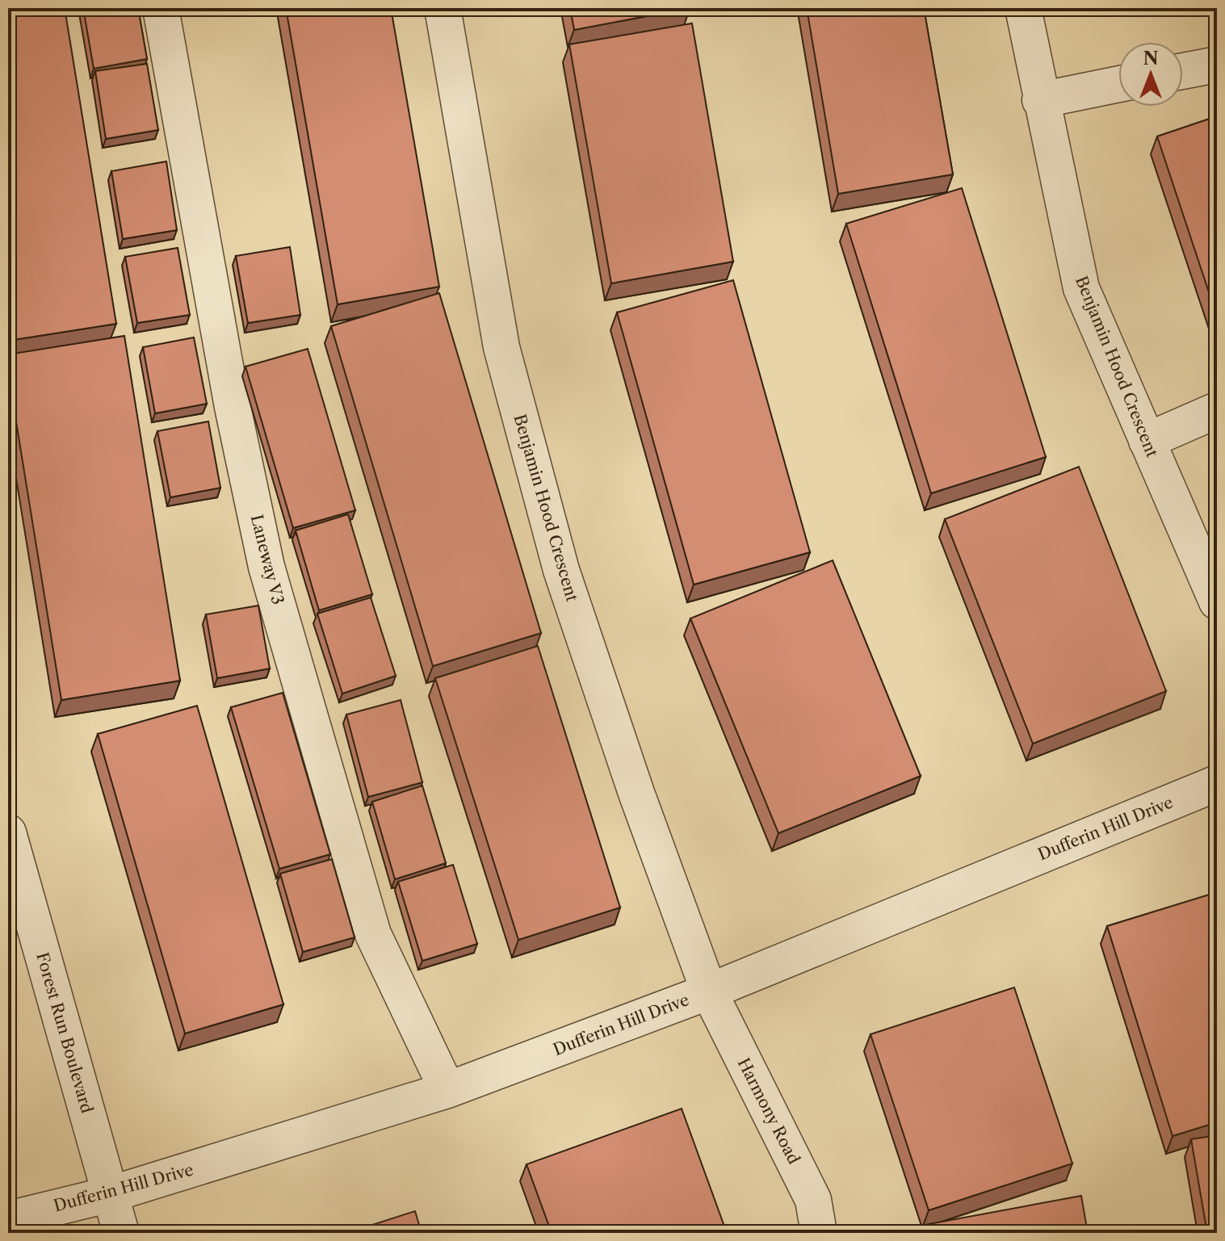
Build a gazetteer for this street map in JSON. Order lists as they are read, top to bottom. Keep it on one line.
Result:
{"streets":{"street":["Benjamin Hood Crescent","Laneway V3","Dufferin Hill Drive","Forest Run Boulevard","Harmony Road"]},"crossings":[["Benjamin Hood Crescent","Dufferin Hill Drive"],["Benjamin Hood Crescent","Harmony Road"],["Laneway V3","Dufferin Hill Drive"],["Dufferin Hill Drive","Forest Run Boulevard"],["Dufferin Hill Drive","Harmony Road"]],"north":"top"}
